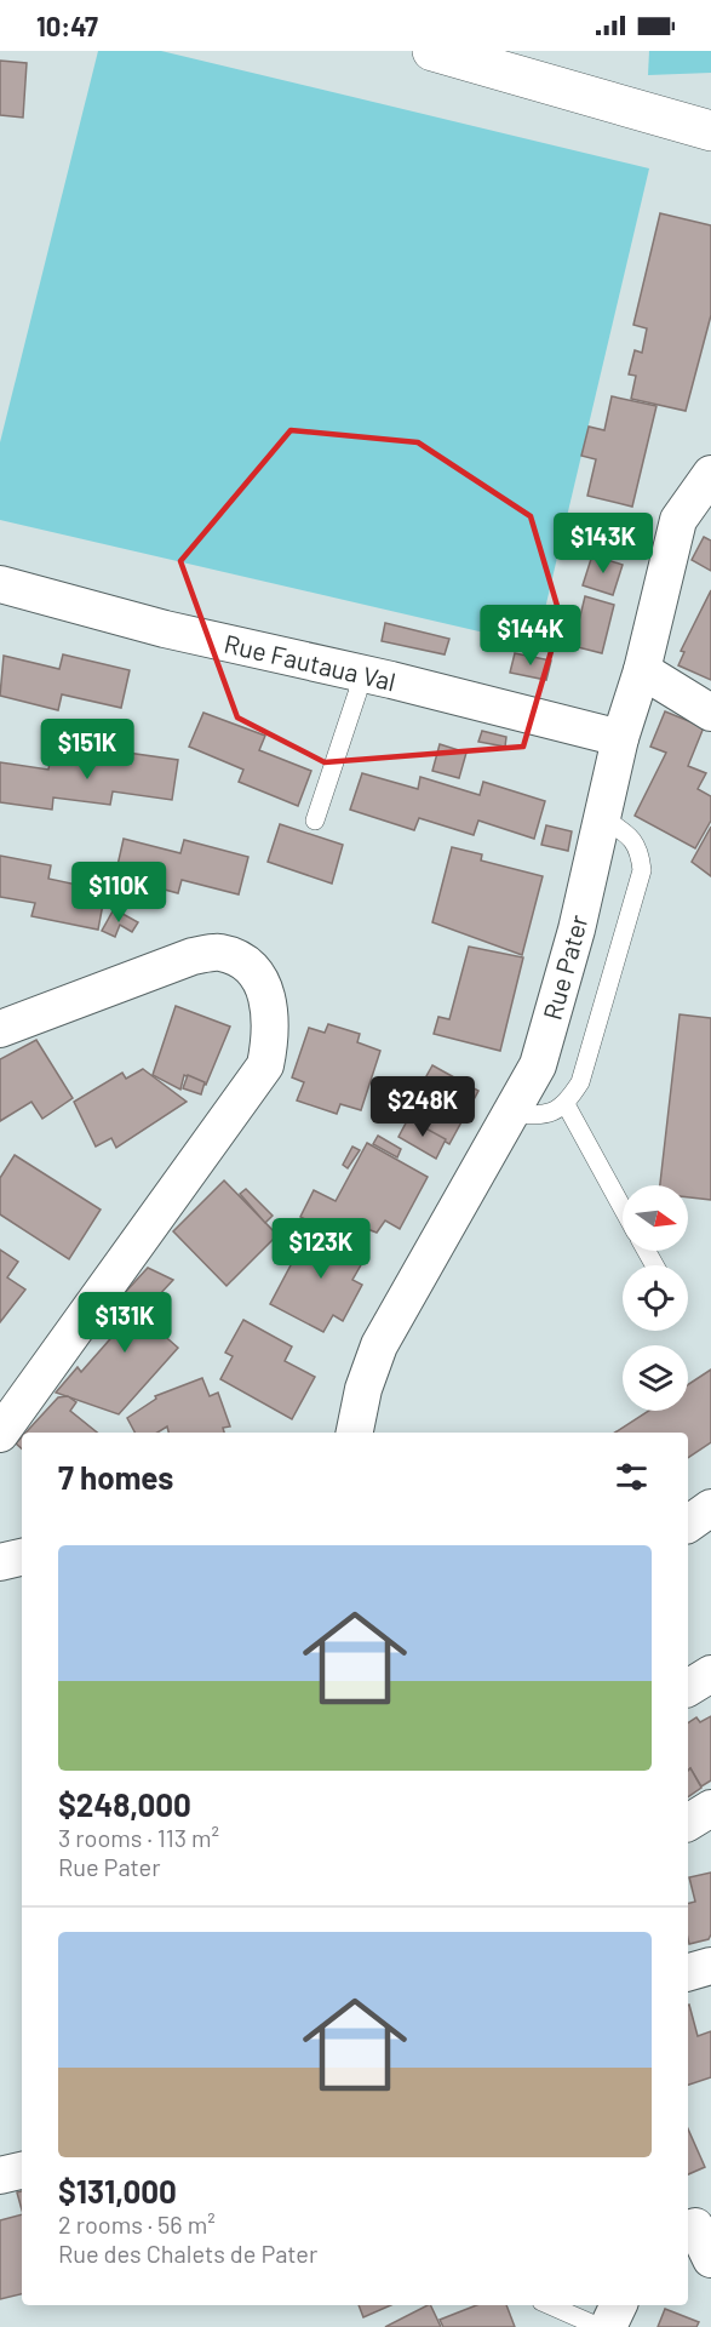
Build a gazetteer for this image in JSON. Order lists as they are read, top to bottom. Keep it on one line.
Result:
{"streets":{"street":["Rue Fautaua Val","Rue Pater"]},"crossings":[["Rue Fautaua Val","Rue Pater"]],"north":"right","page":{"status":"10:47","price":["$143K","$144K","$151K","$110K","$248K","$123K","$131K"],"heading":"7 homes","list":[{"name":"$248,000","note":"3 rooms · 113 m² · Rue Pater"},{"name":"$131,000","note":"2 rooms · 56 m² · Rue des Chalets de Pater"}]}}
